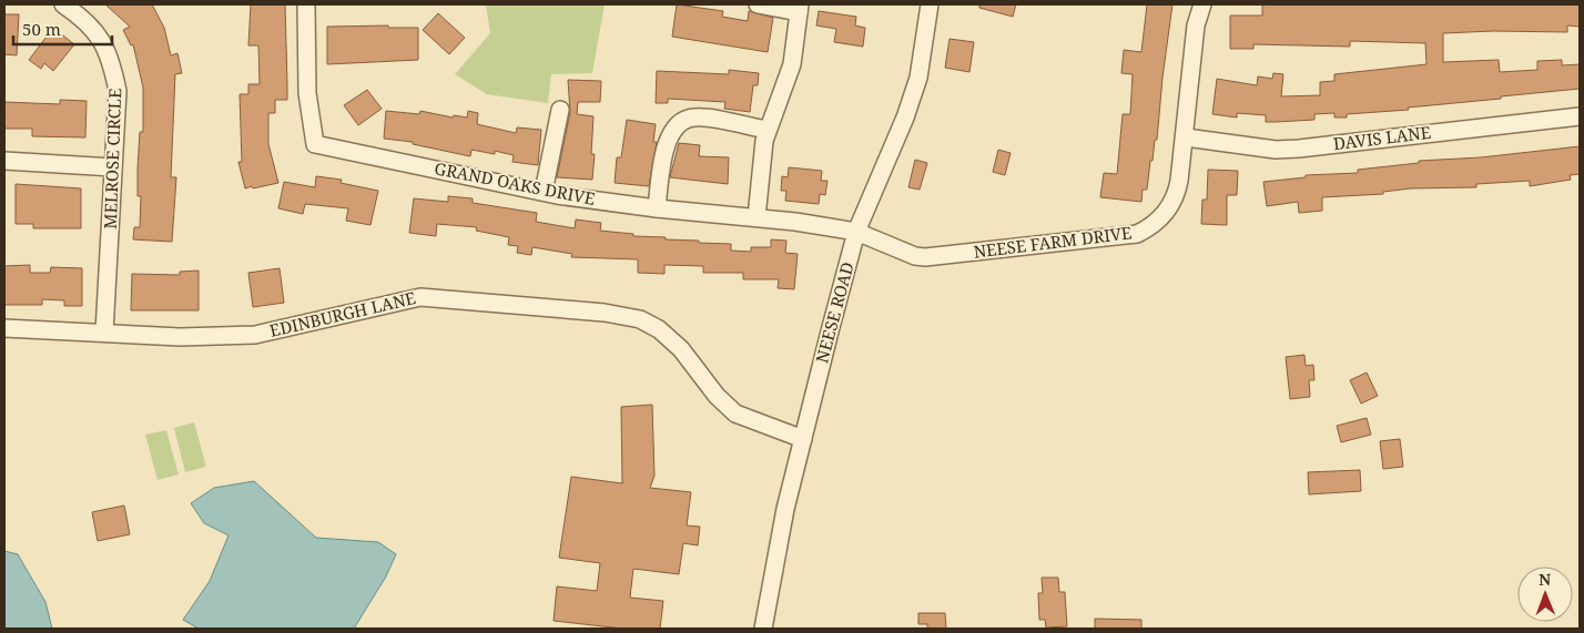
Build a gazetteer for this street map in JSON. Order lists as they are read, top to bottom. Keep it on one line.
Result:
{"streets":{"street":["DAVIS LANE","MELROSE CIRCLE","GRAND OAKS DRIVE","NEESE FARM DRIVE","NEESE ROAD","EDINBURGH LANE"]},"crossings":[["DAVIS LANE","NEESE FARM DRIVE"],["MELROSE CIRCLE","EDINBURGH LANE"],["GRAND OAKS DRIVE","NEESE FARM DRIVE"],["GRAND OAKS DRIVE","NEESE ROAD"],["NEESE FARM DRIVE","NEESE ROAD"],["NEESE ROAD","EDINBURGH LANE"]],"scale_bar":"50 m","north":"top"}
